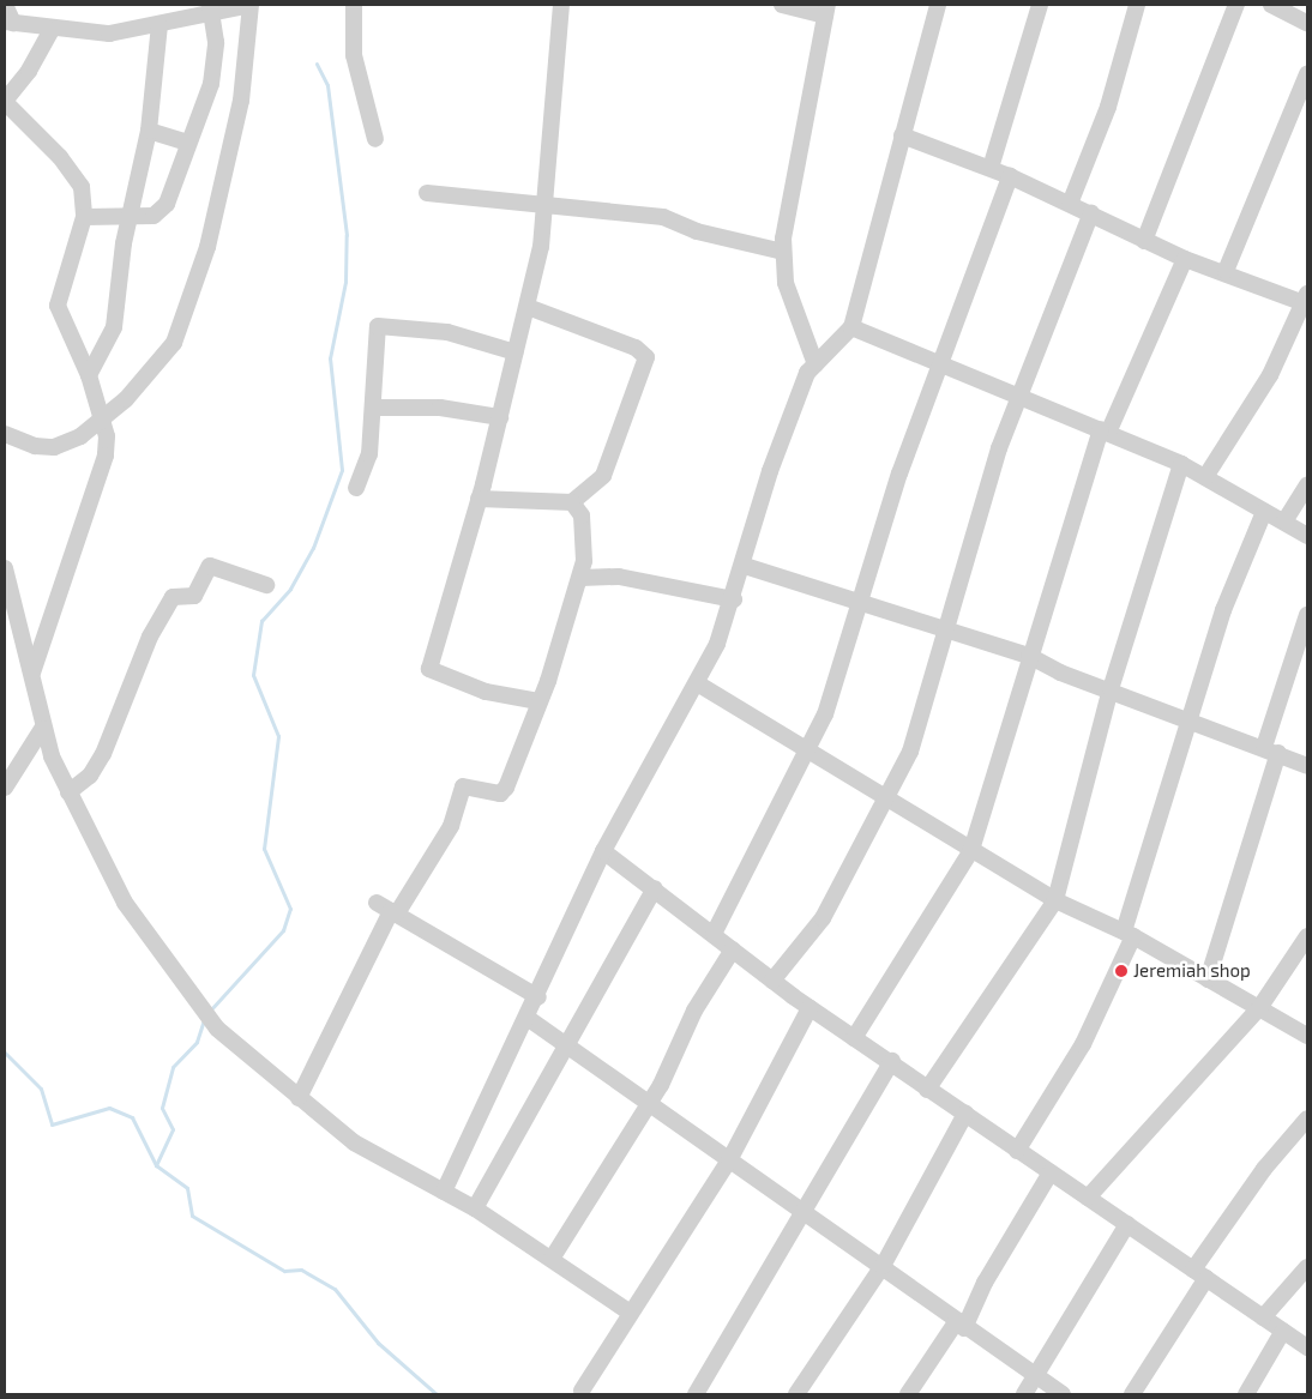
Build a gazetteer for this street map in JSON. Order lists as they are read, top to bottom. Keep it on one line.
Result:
{"places":["Jeremiah shop"]}
